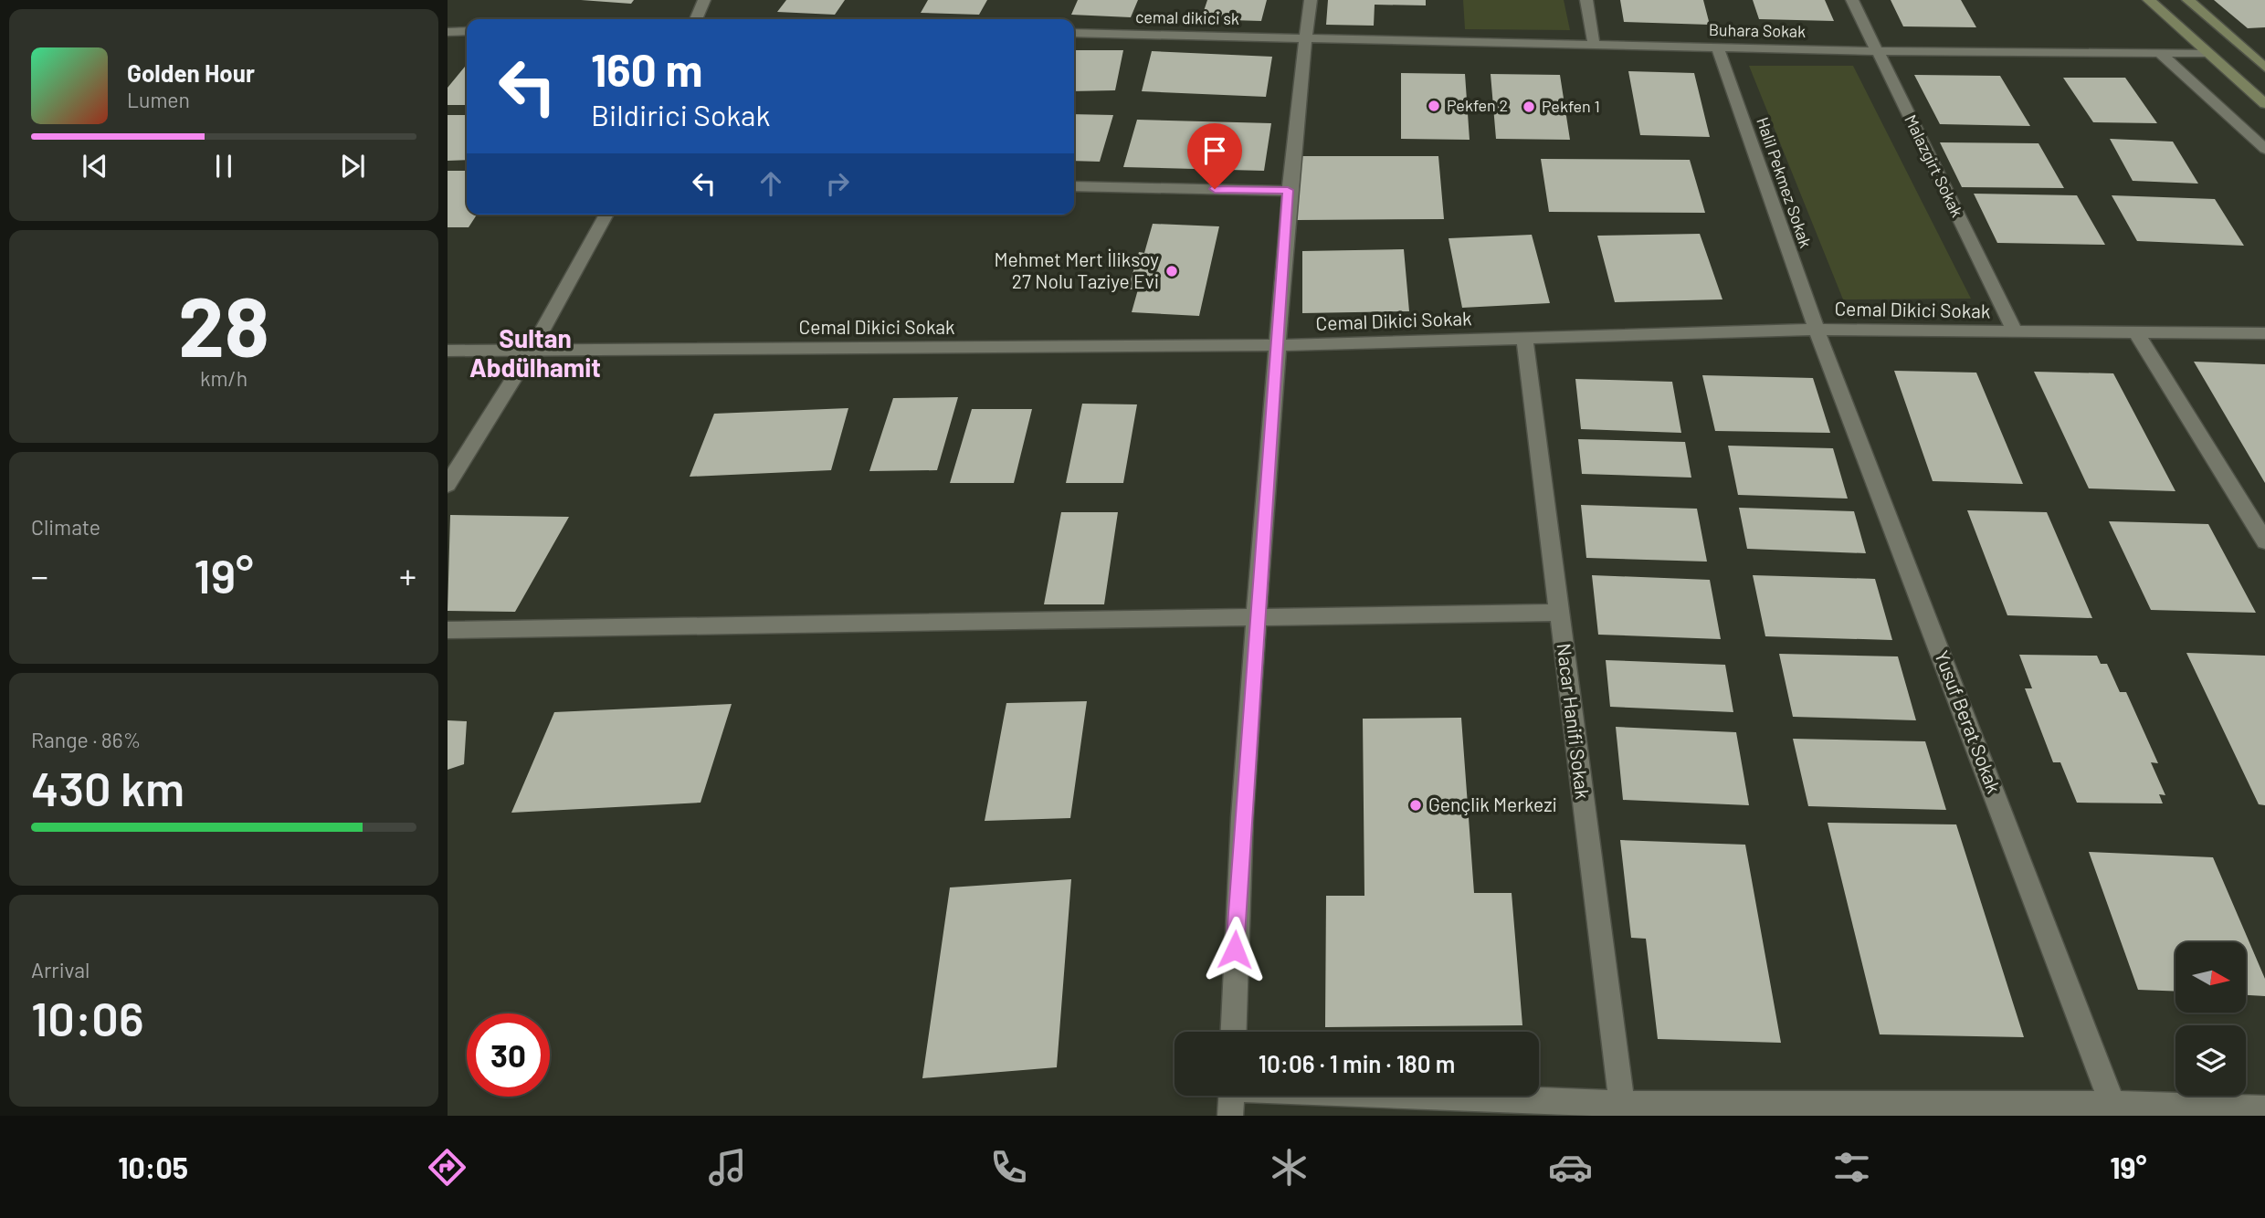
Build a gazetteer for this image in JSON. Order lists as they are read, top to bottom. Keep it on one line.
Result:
{"streets":{"street":["cemal dikici sk","Buhara Sokak","Malazgirt Sokak","Halil Pekmez Sokak","Cemal Dikici Sokak","Nacar Hanifi Sokak","Yusuf Berat Sokak"]},"crossings":[["cemal dikici sk","Buhara Sokak"],["Buhara Sokak","Malazgirt Sokak"],["Buhara Sokak","Halil Pekmez Sokak"],["Malazgirt Sokak","Cemal Dikici Sokak"],["Halil Pekmez Sokak","Cemal Dikici Sokak"],["Halil Pekmez Sokak","Yusuf Berat Sokak"],["Cemal Dikici Sokak","Nacar Hanifi Sokak"],["Cemal Dikici Sokak","Yusuf Berat Sokak"]],"districts":["Sultan Abdülhamit"],"places":["Pekfen 2","Pekfen 1","Mehmet Mert İliksoy 27 Nolu Taziye Evi","Gençlik Merkezi"],"north":"right","page":{"turn":["160 m","Bildirici Sokak"],"song":["Golden Hour","Lumen"],"tile":[["28","km/h"],"Climate",["Range · 86%","430 km"],["Arrival","10:06"]],"heat":["−","19°","+"],"limit":"30","trip":"10:06 · 1 min · 180 m","tabs":["10:05","19°"]}}
